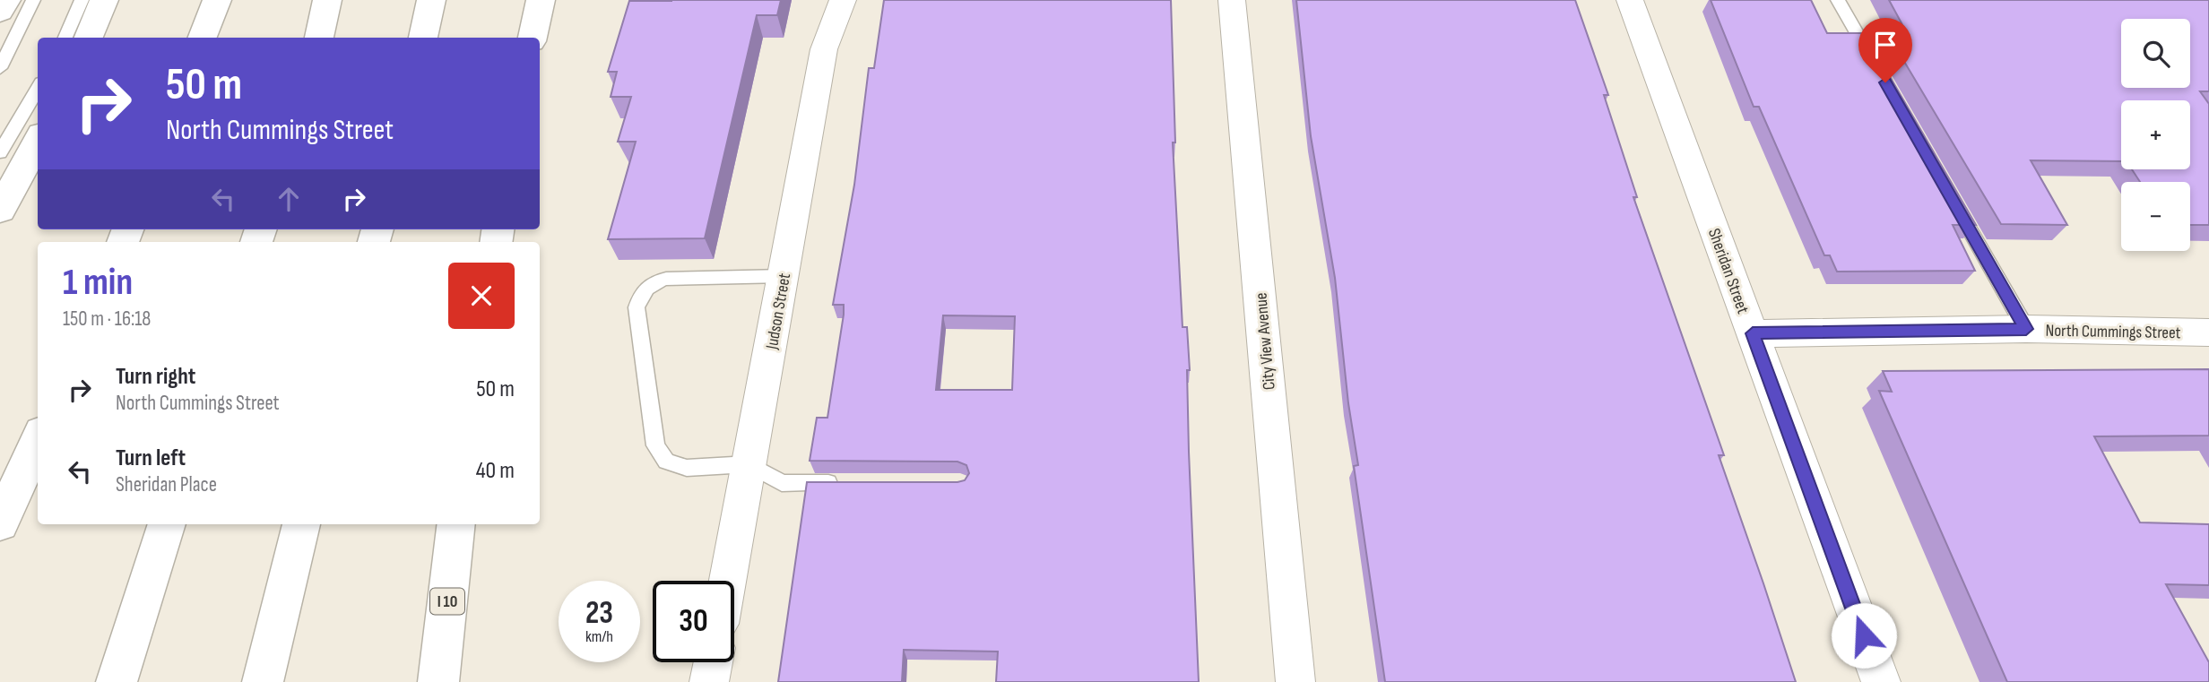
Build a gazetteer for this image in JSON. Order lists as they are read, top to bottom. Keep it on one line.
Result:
{"streets":{"highway":["I 10"],"street":["Sheridan Street","Judson Street","North Cummings Street","City View Avenue"]},"crossings":[["Sheridan Street","North Cummings Street"]],"page":{"map_buttons":["+","−"],"turn":["50 m","North Cummings Street"],"heading":["1 min","150 m · 16:18"],"list":[{"name":"Turn right","note":"North Cummings Street","value":"50 m"},{"name":"Turn left","note":"Sheridan Place","value":"40 m"}],"speed":"23 km/h","limit":"30"}}
